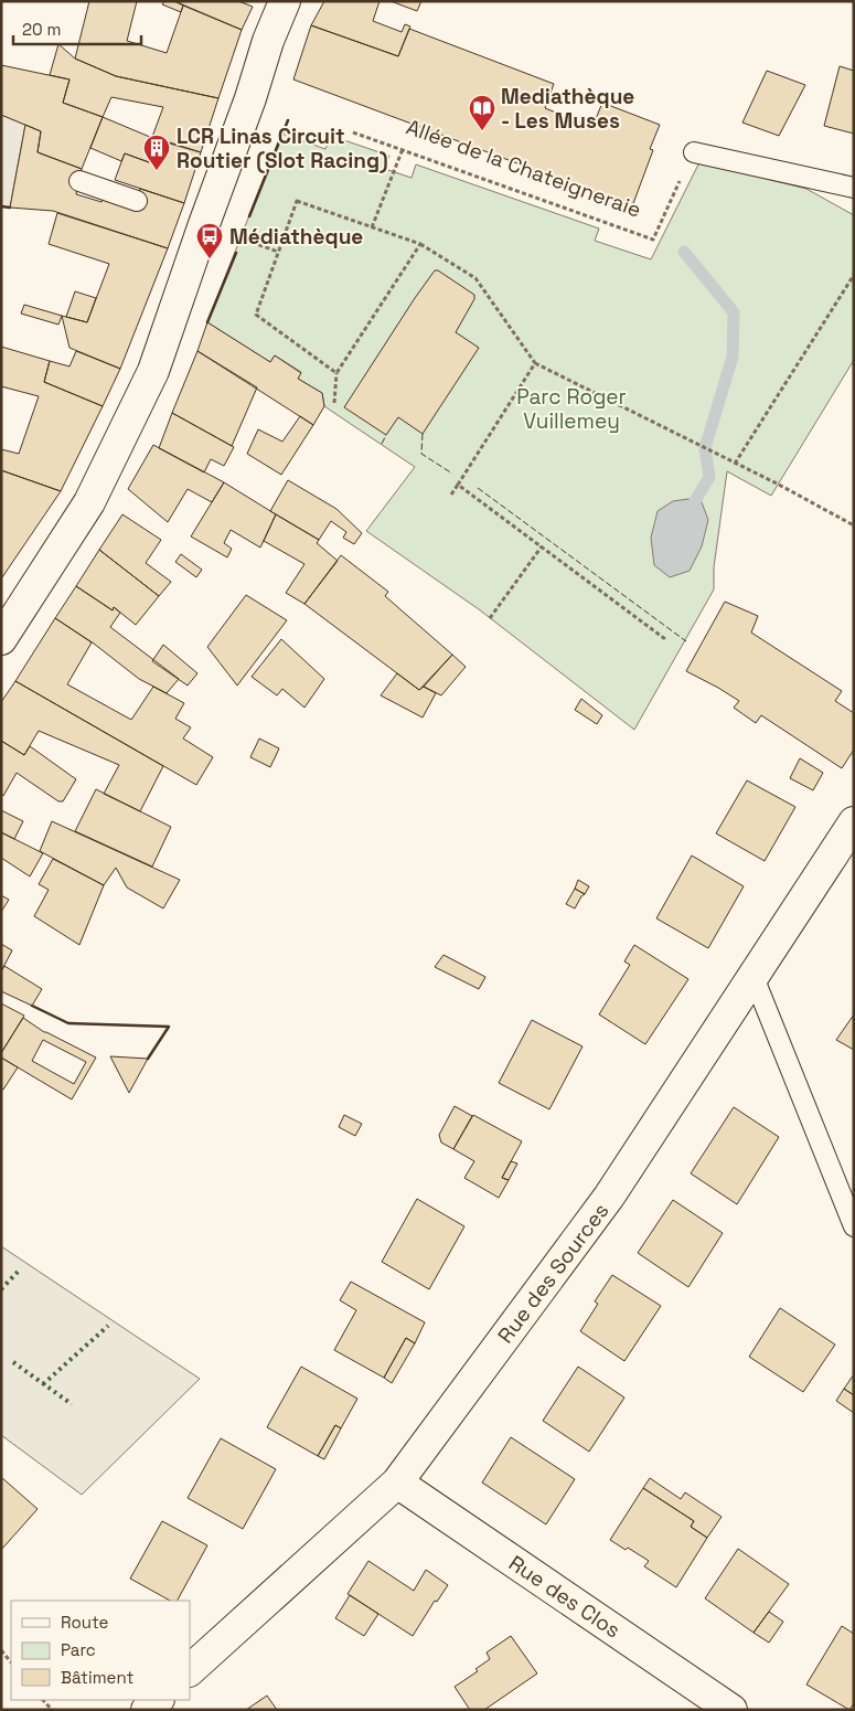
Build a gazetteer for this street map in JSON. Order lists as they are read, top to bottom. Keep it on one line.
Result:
{"streets":{"street":["Rue des Sources","Rue des Clos"],"path":["Allée de la Chateigneraie"]},"crossings":[["Rue des Sources","Rue des Clos"]],"parks":["Parc Roger Vuillemey"],"places":{"library":["Mediathèque - Les Muses"],"building":["LCR Linas Circuit Routier (Slot Racing)"],"bus stop":["Médiathèque"]},"legend":["Route","Parc","Bâtiment"],"scale_bar":"20 m"}
